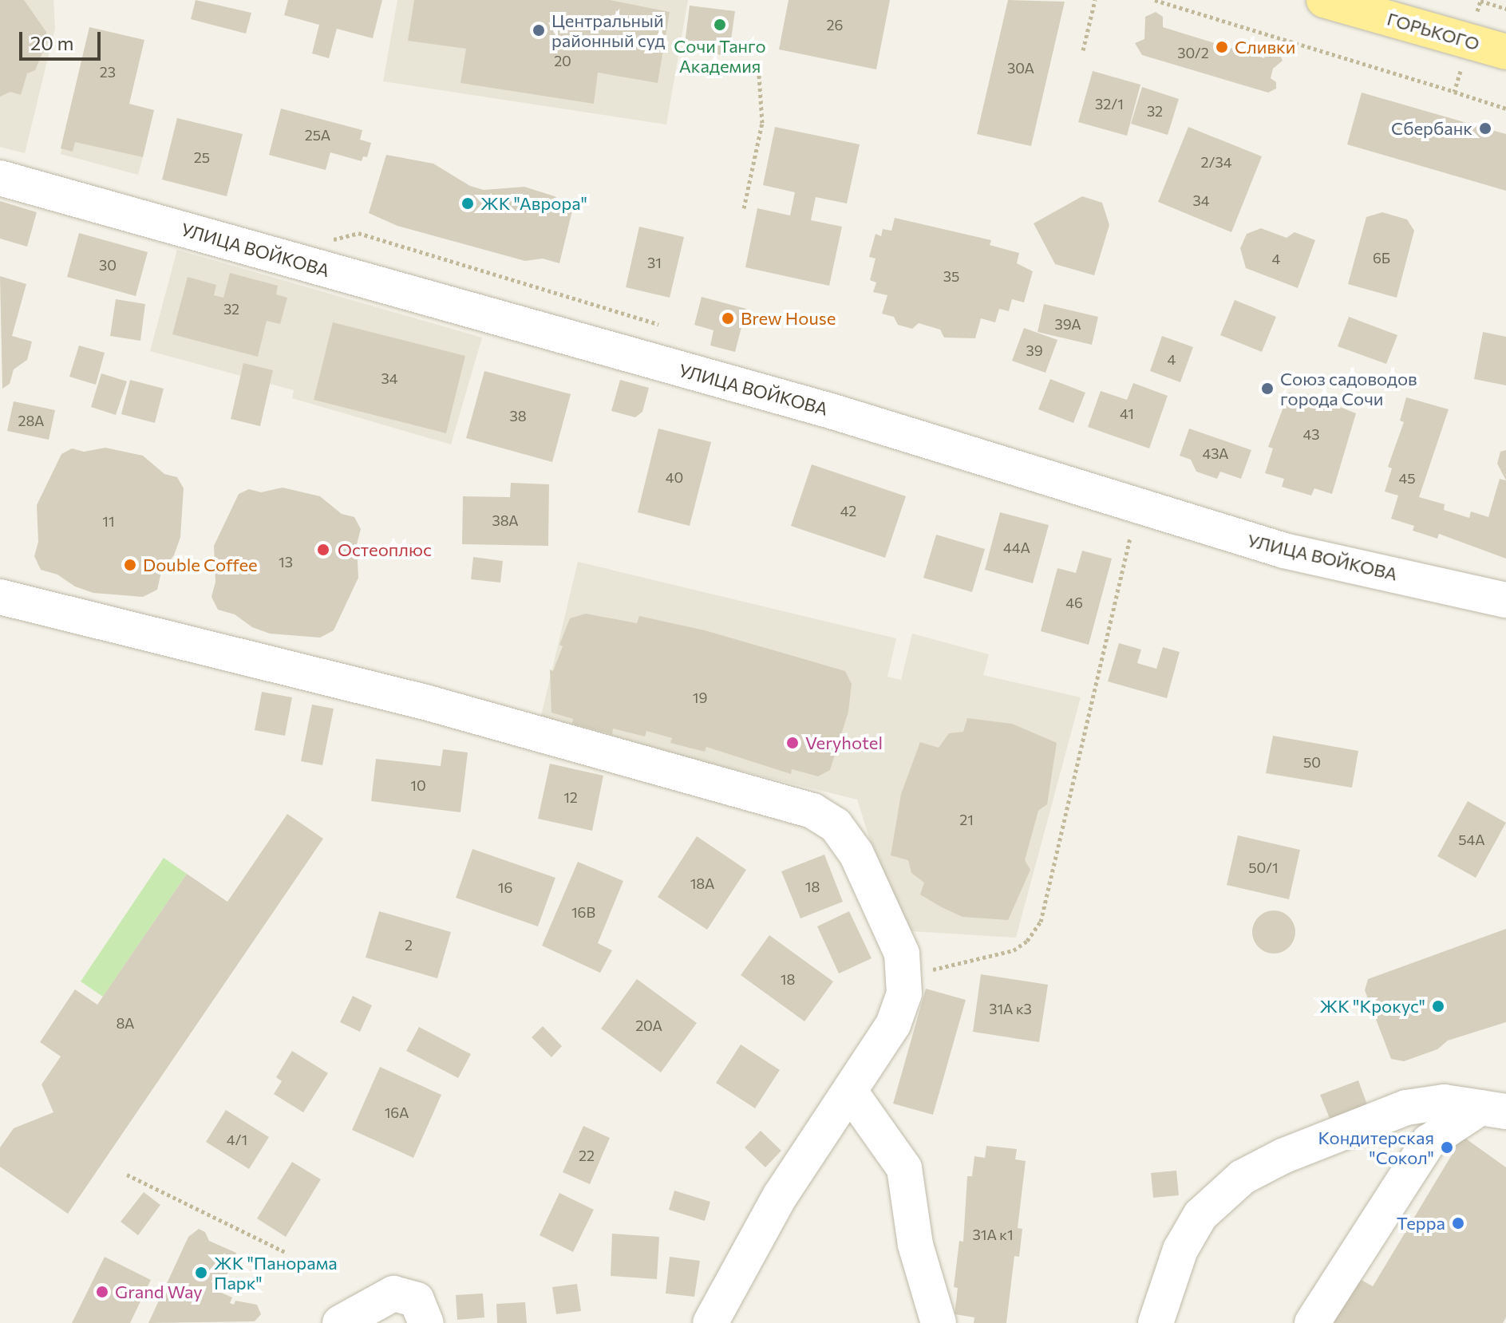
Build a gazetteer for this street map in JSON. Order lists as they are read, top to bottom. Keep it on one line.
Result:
{"streets":{"main road":["ГОРЬКОГО"],"street":["УЛИЦА ВОЙКОВА"]},"places":["Сочи Танго Академия","Центральный районный суд","Сливки","Сбербанк","ЖК \"Аврора\"","Brew House","Союз садоводов города Сочи","Остеоплюс","Double Coffee","Veryhotel","ЖК \"Крокус\"","Кондитерская \"Сокол\"","Терра","ЖК \"Панорама Парк\"","Grand Way"],"house_numbers":["26","30/2","20","30А","23","32/1","32","25А","25","2/34","34","6Б","4","31","30","35","32","39А","39","4","34","41","38","28А","43","43А","40","45","42","38А","11","44А","13","46","19","50","10","12","21","54А","50/1","18А","18","16","16В","2","18","31А к3","8А","20А","16А","4/1","22","31А к1"],"scale_bar":"20 m"}
